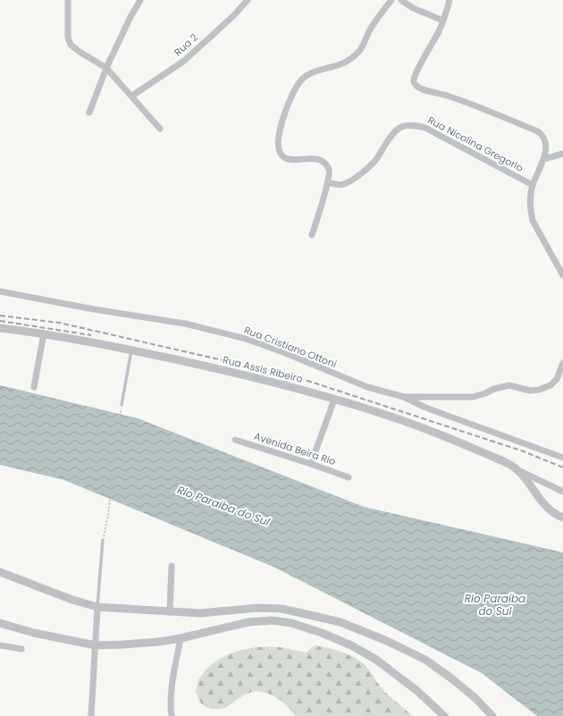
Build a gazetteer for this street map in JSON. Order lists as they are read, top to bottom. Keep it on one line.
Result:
{"streets":{"street":["Rua 2","Rua Nicolina Gregorio","Rua Cristiano Ottoni","Rua Assis Ribeiro","Avenida Beira Rio"]},"water":["Rio Paraíba do Sul"]}
